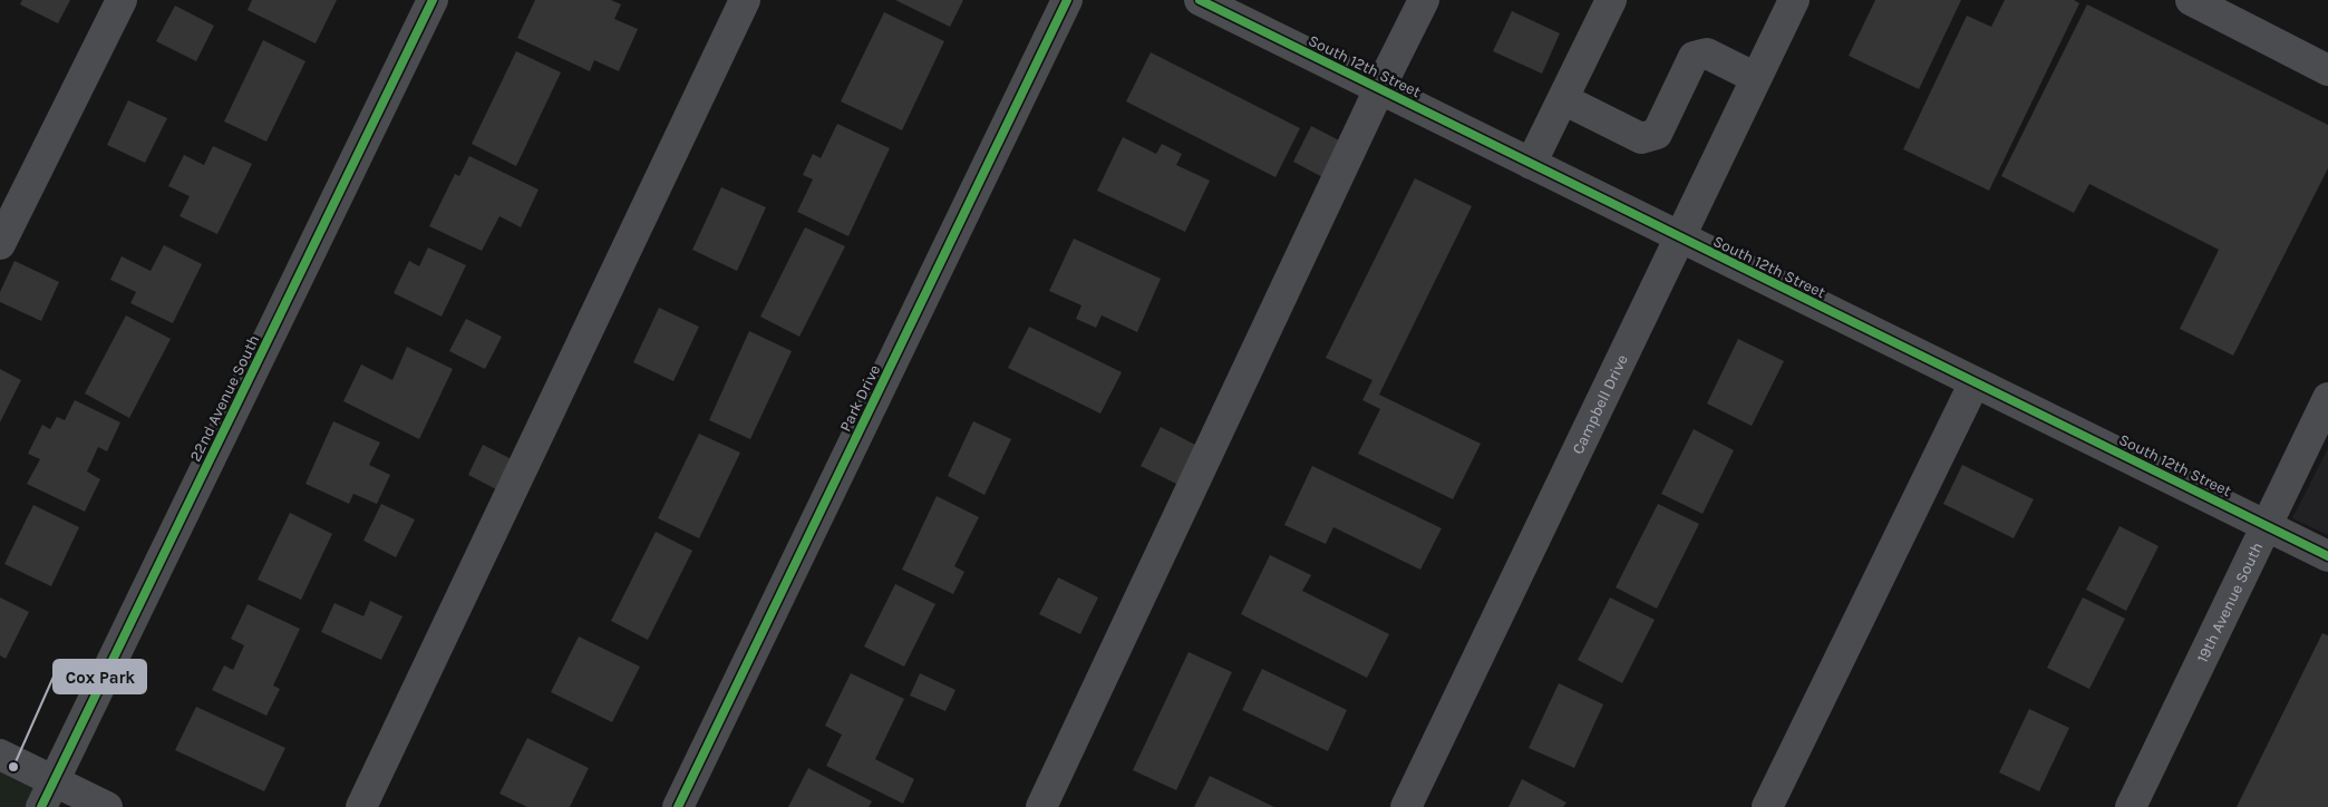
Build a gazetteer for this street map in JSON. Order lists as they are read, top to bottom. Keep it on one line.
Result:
{"streets":{"street":["South 12th Street","22nd Avenue South","Park Drive","Campbell Drive","19th Avenue South"]},"crossings":[["South 12th Street","Campbell Drive"],["South 12th Street","19th Avenue South"]],"places":["Cox Park"]}
